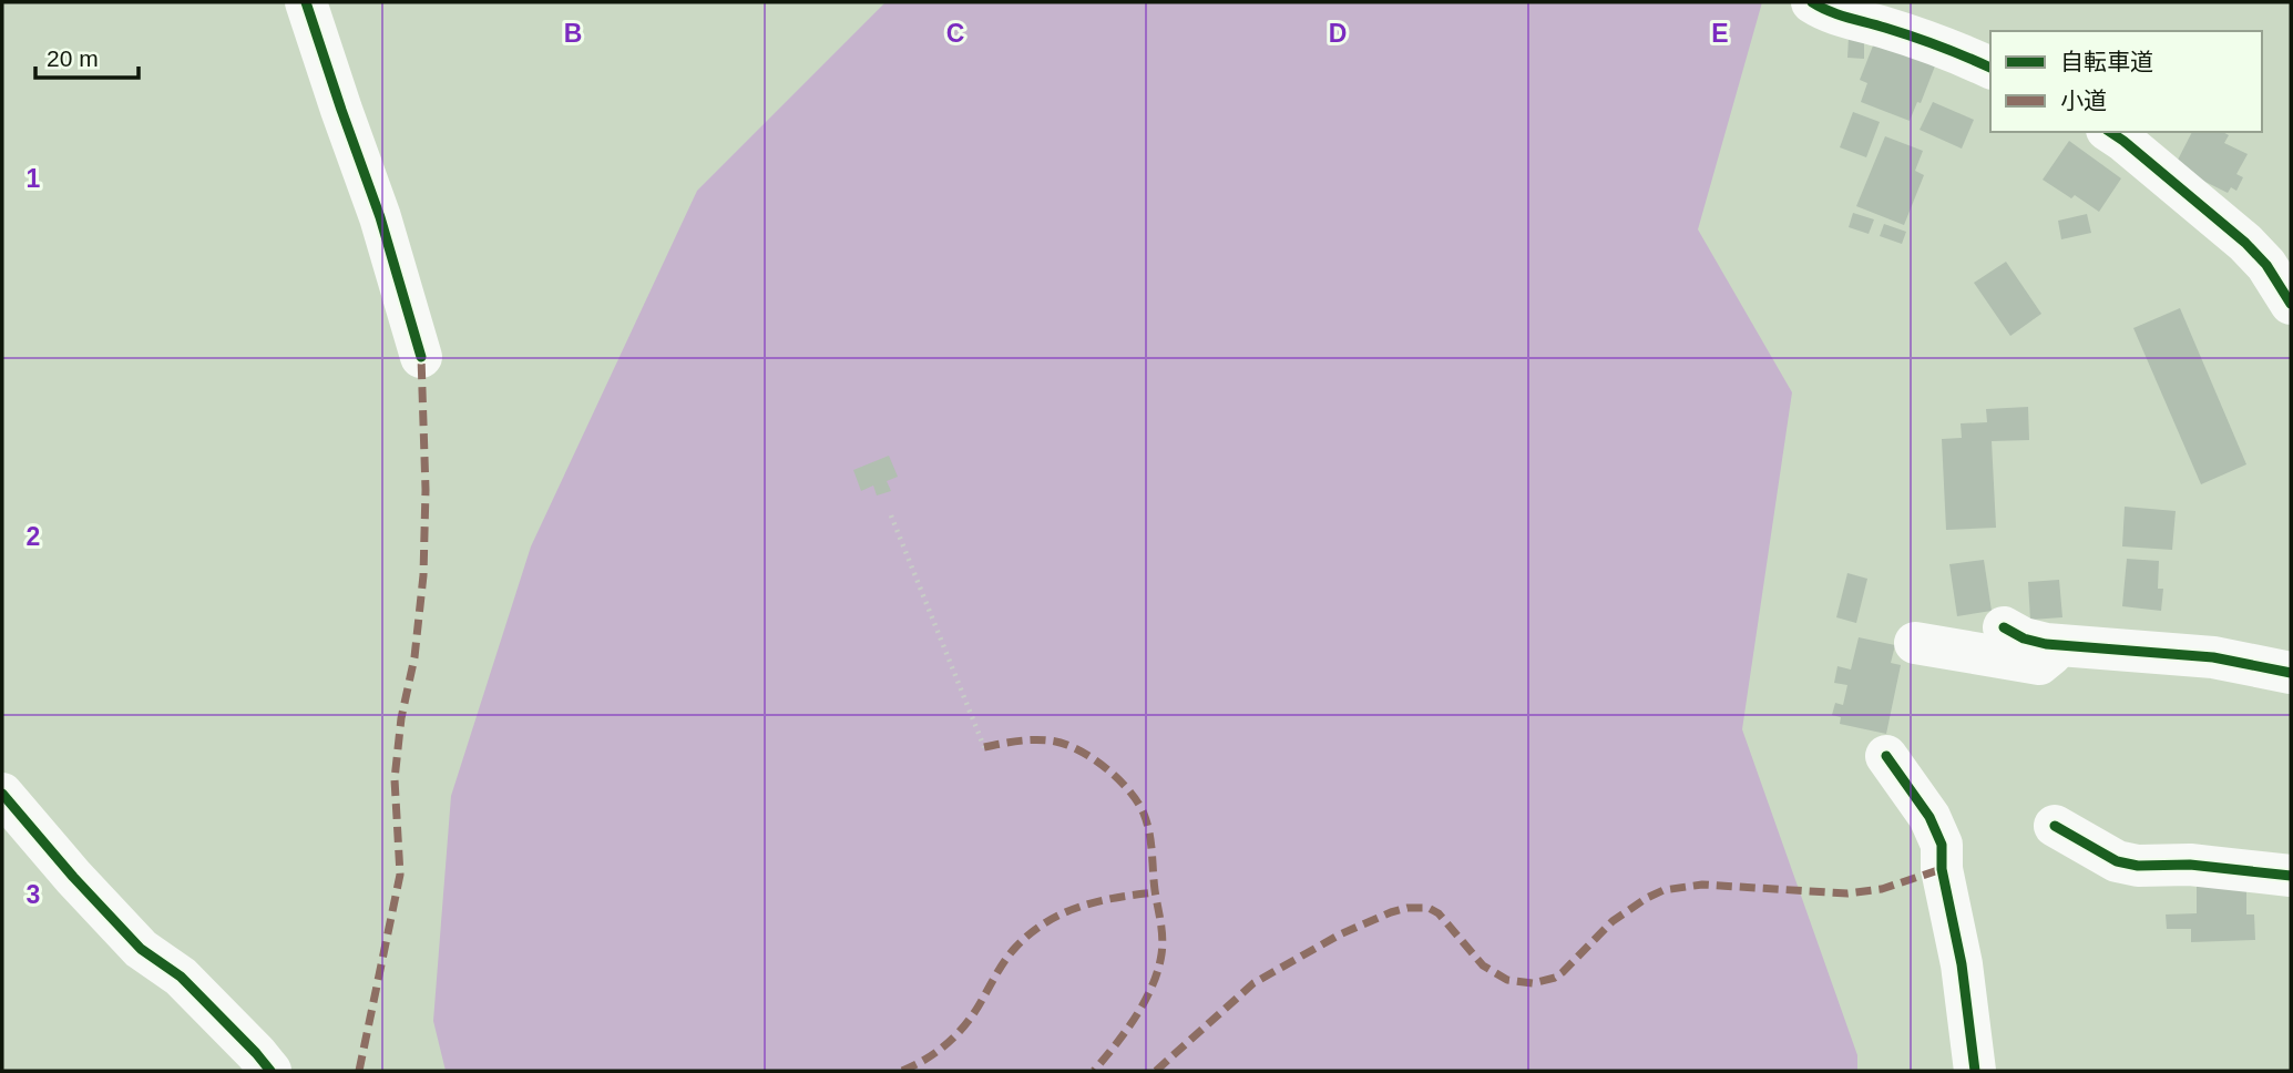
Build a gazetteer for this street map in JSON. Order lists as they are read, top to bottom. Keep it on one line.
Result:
{"legend":["自転車道","小道"],"scale_bar":"20 m","grid":{"columns":["B","C","D","E"],"rows":["1","2","3"]}}
